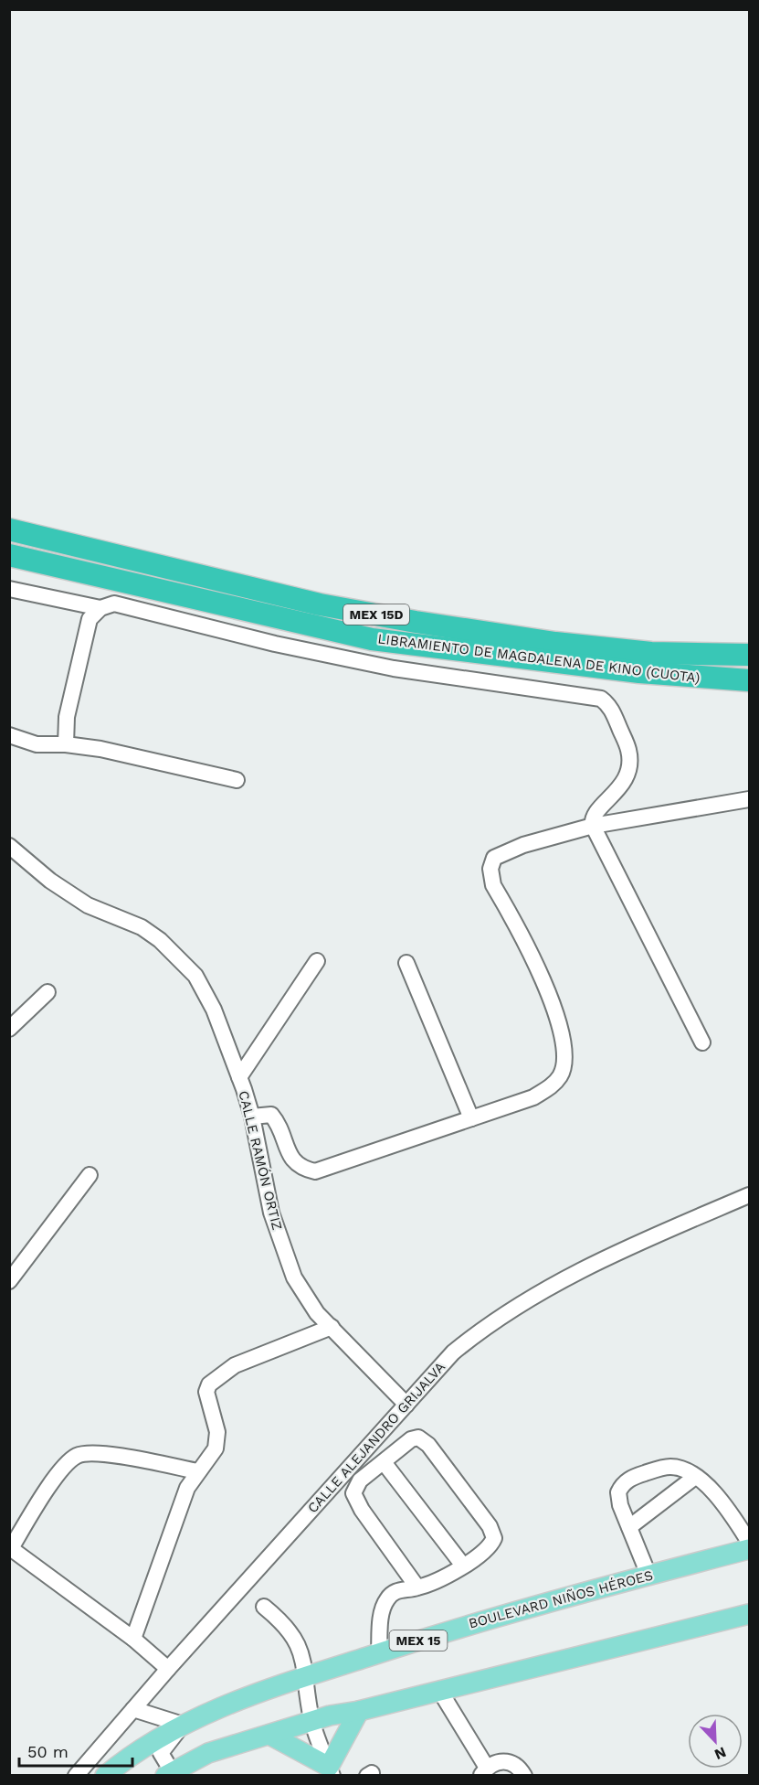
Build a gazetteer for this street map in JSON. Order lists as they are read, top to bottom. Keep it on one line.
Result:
{"streets":{"highway":["MEX 15D","LIBRAMIENTO DE MAGDALENA DE KINO (CUOTA)"],"main road":["BOULEVARD NIÑOS HÉROES","MEX 15"],"street":["CALLE RAMÓN ORTIZ","CALLE ALEJANDRO GRIJALVA"]},"crossings":[["CALLE RAMÓN ORTIZ","CALLE ALEJANDRO GRIJALVA"]],"scale_bar":"50 m","north":"bottom right"}
